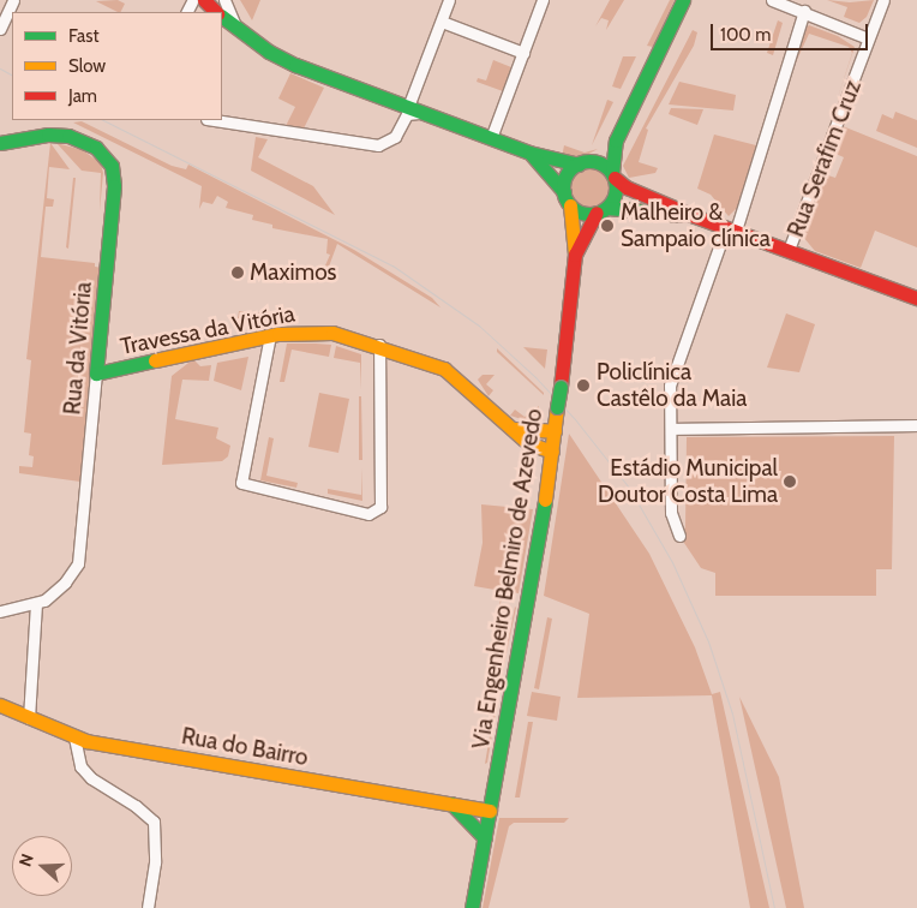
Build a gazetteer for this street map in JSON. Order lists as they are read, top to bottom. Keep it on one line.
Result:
{"streets":{"main road":["Travessa da Vitória","Rua da Vitória","Via Engenheiro Belmiro de Azevedo","Rua do Bairro"],"street":["Rua Serafim Cruz"]},"crossings":[["Travessa da Vitória","Rua da Vitória"],["Travessa da Vitória","Via Engenheiro Belmiro de Azevedo"],["Via Engenheiro Belmiro de Azevedo","Rua do Bairro"]],"places":["Malheiro & Sampaio clínica","Maximos","Policlínica Castêlo da Maia","Estádio Municipal Doutor Costa Lima"],"legend":["Fast","Slow","Jam"],"scale_bar":"100 m","north":"left"}
